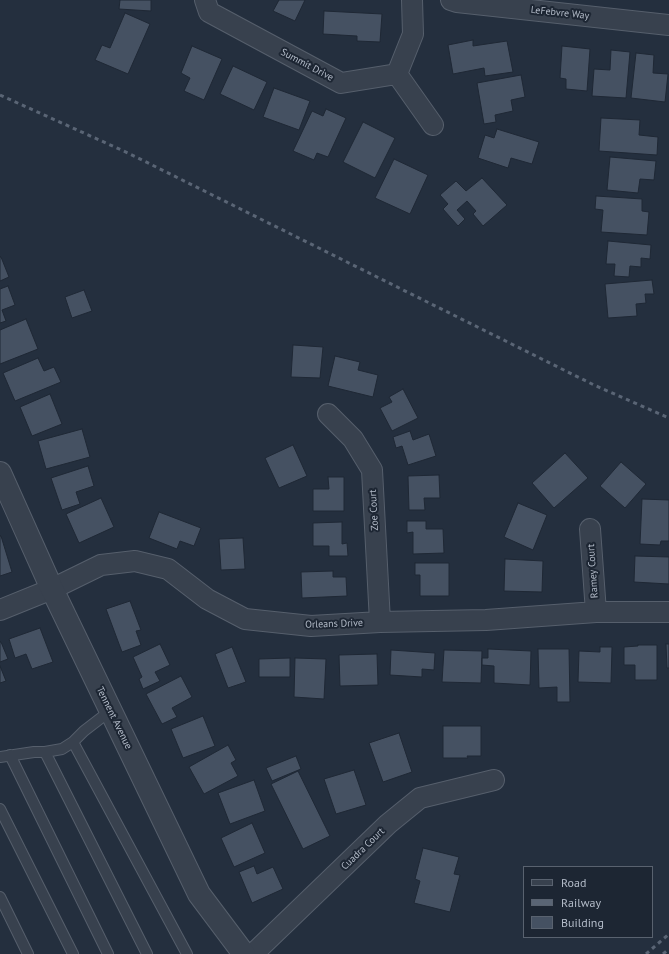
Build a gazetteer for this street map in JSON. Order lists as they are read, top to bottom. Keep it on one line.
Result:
{"streets":{"street":["LeFebvre Way","Summit Drive","Zoe Court","Ramey Court","Orleans Drive","Tennent Avenue","Cuadra Court"]},"crossings":[["Zoe Court","Orleans Drive"],["Ramey Court","Orleans Drive"],["Orleans Drive","Tennent Avenue"]],"legend":["Road","Railway","Building"]}
